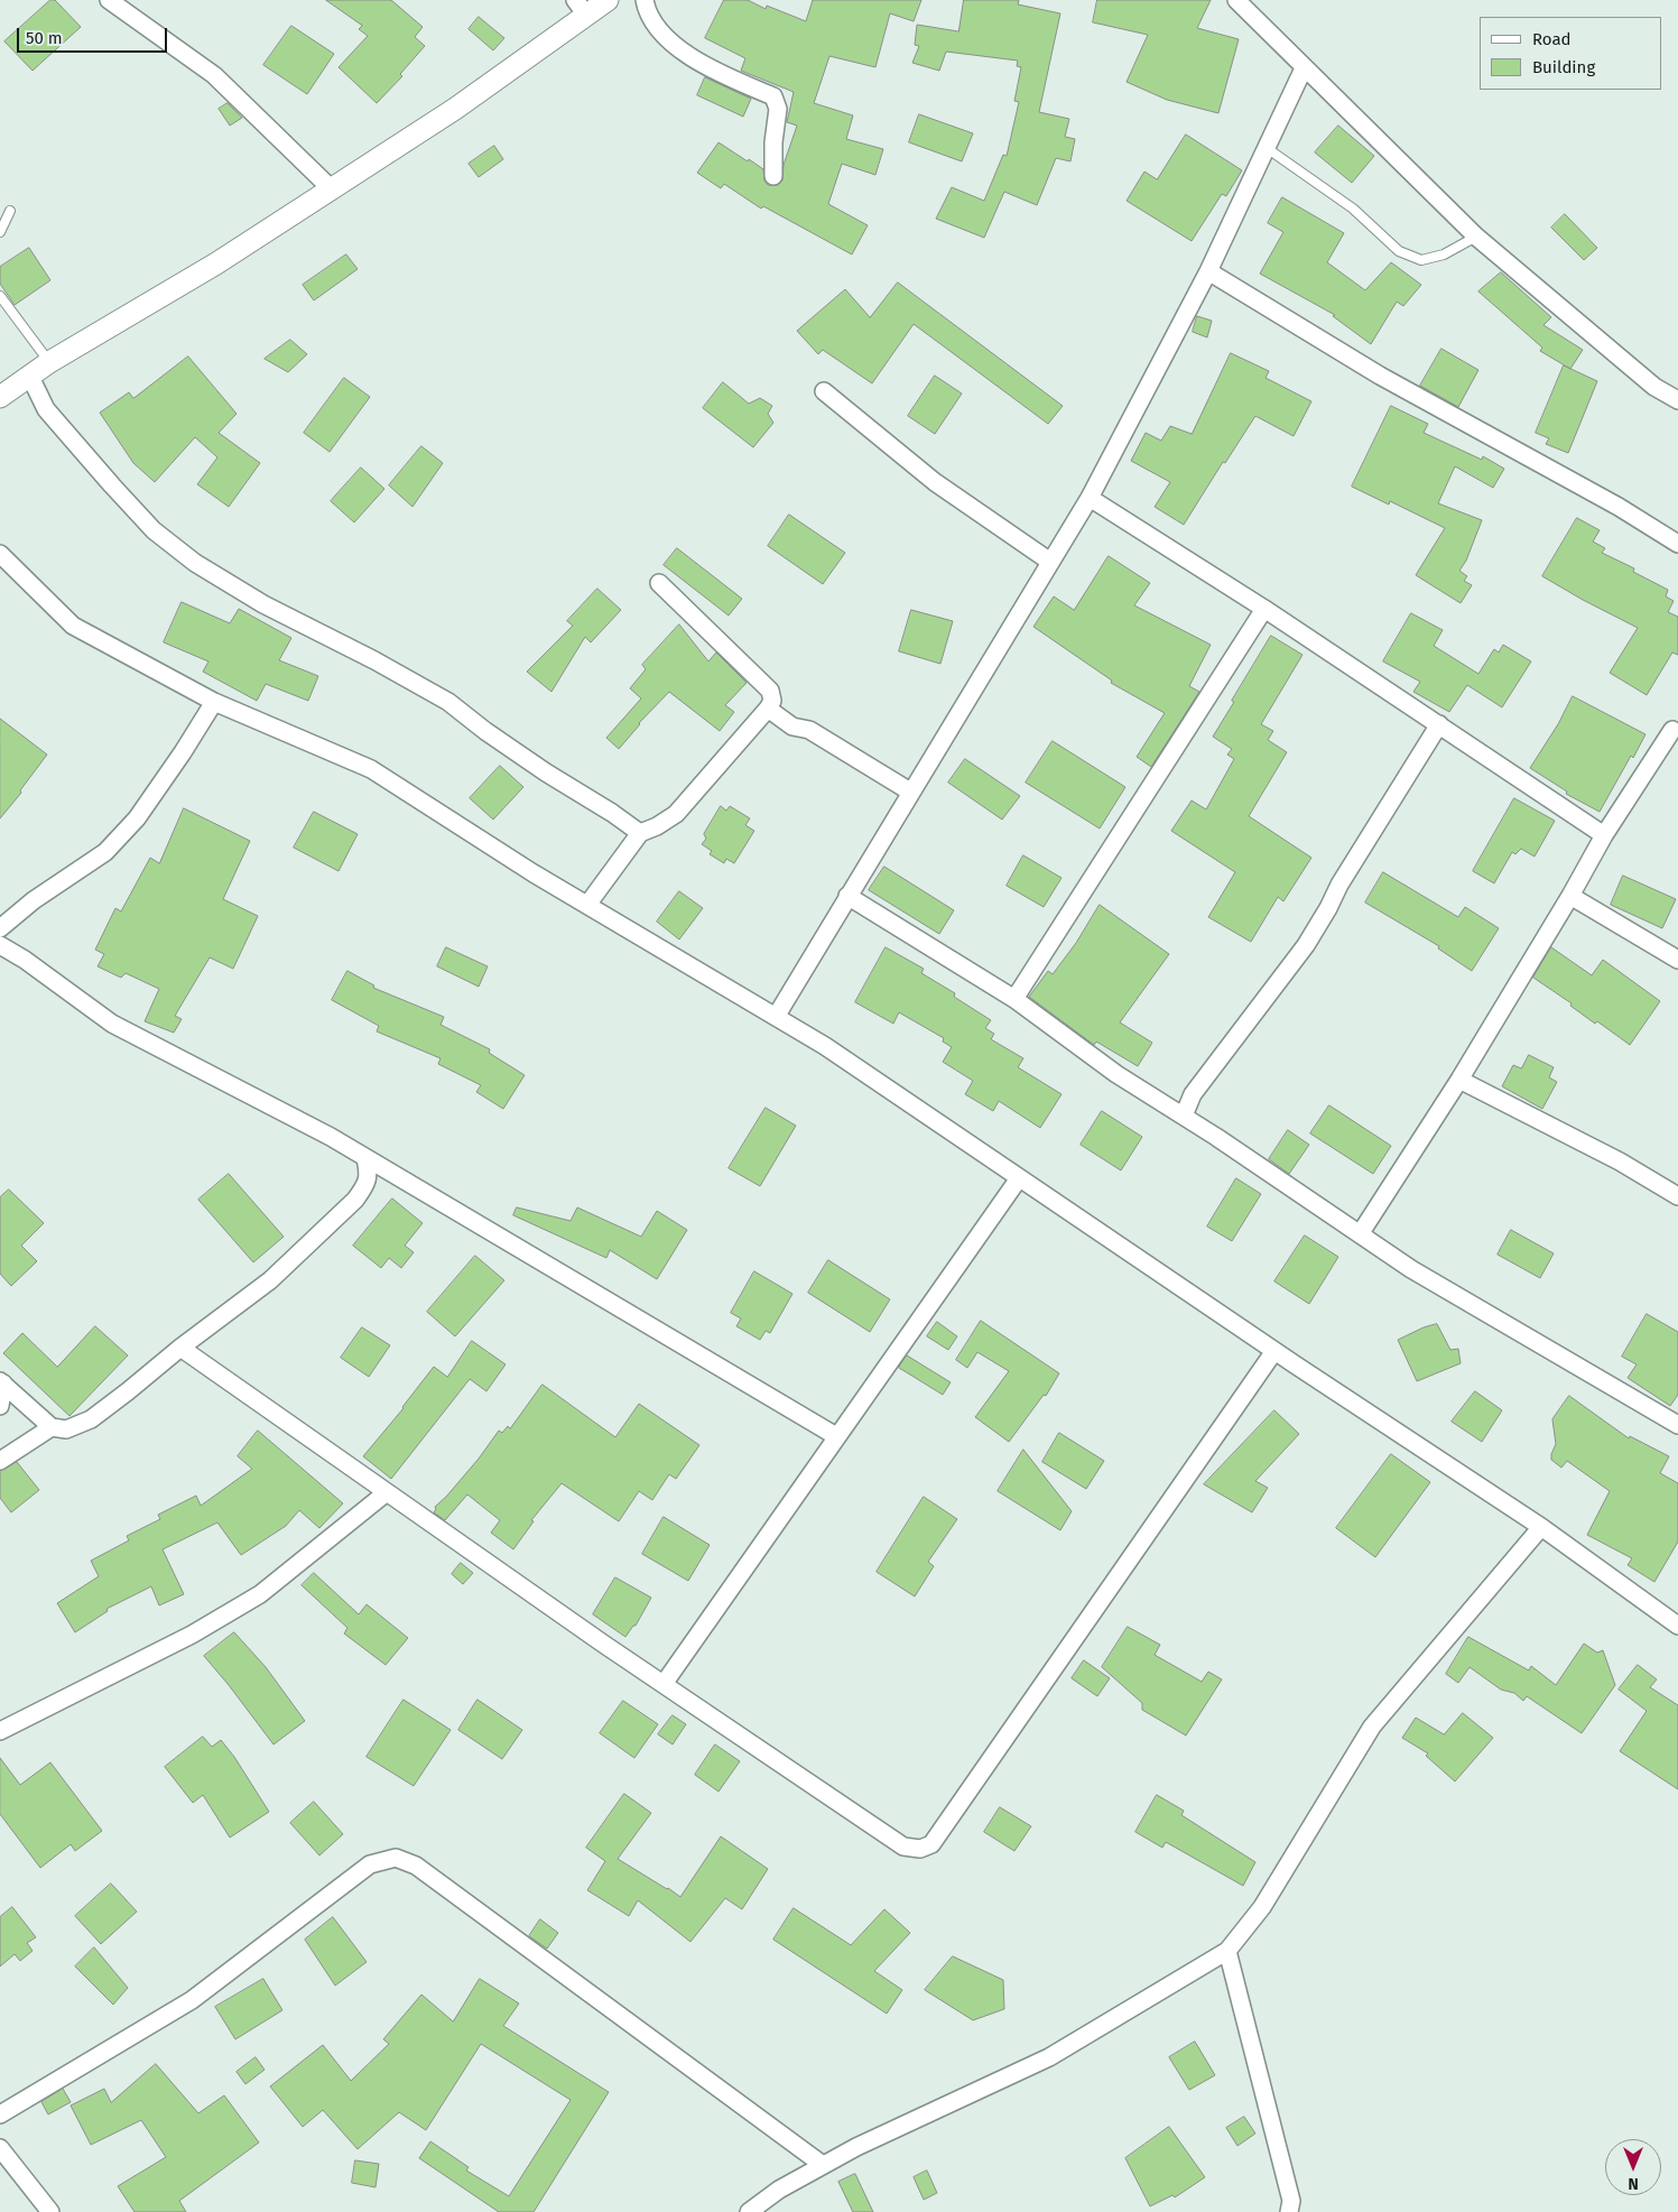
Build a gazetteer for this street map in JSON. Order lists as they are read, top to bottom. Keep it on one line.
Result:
{"legend":["Road","Building"],"scale_bar":"50 m","north":"bottom"}
